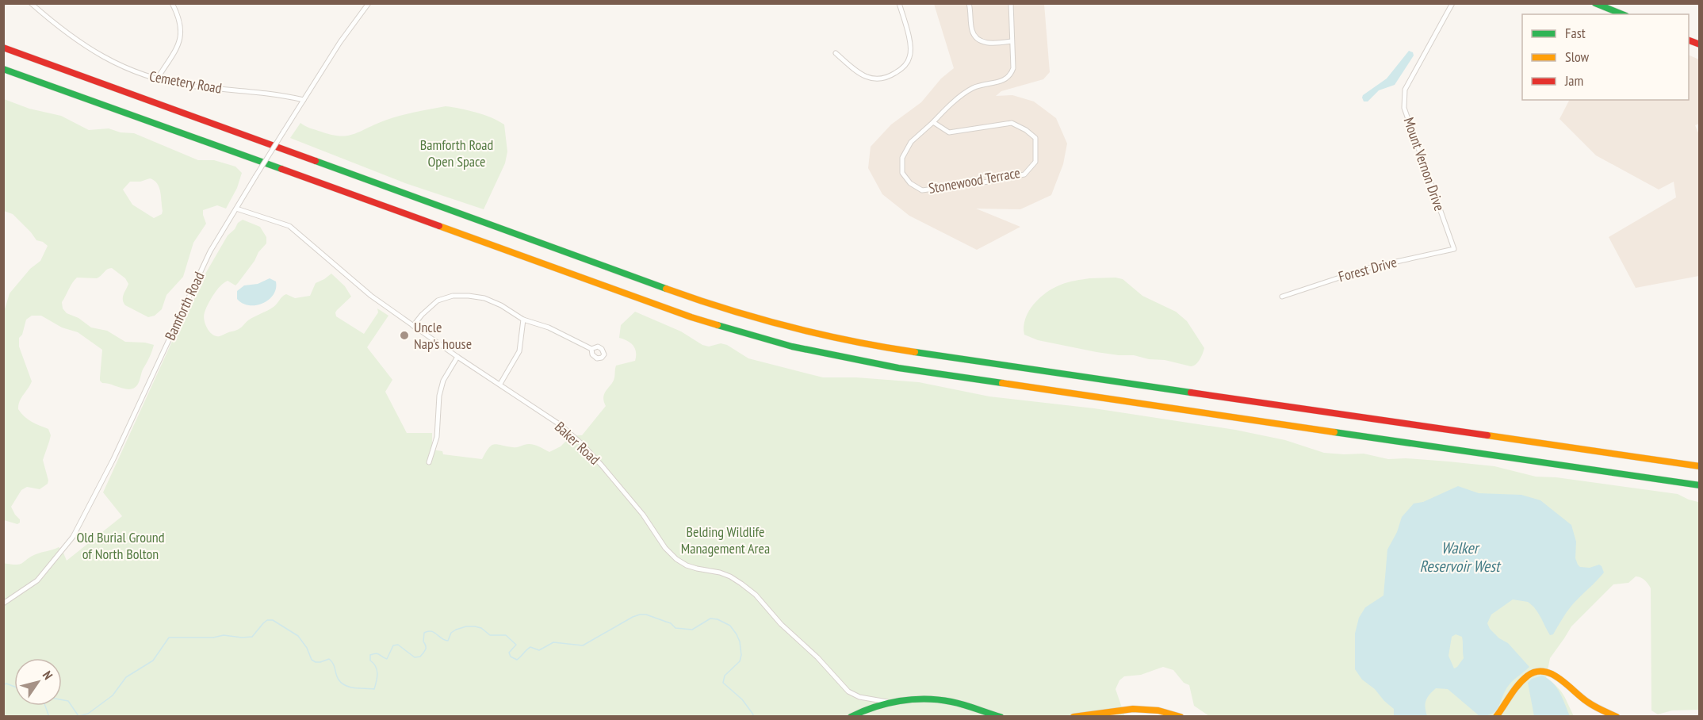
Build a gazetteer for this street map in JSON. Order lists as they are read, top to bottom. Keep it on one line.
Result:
{"streets":{"street":["Cemetery Road","Mount Vernon Drive","Stonewood Terrace","Forest Drive","Bamforth Road","Baker Road"]},"crossings":[["Cemetery Road","Bamforth Road"],["Mount Vernon Drive","Forest Drive"],["Bamforth Road","Baker Road"]],"water":["Walker Reservoir West"],"parks":["Bamforth Road Open Space","Belding Wildlife Management Area","Old Burial Ground of North Bolton"],"places":["Uncle Nap's house"],"legend":["Fast","Slow","Jam"],"north":"top right"}
